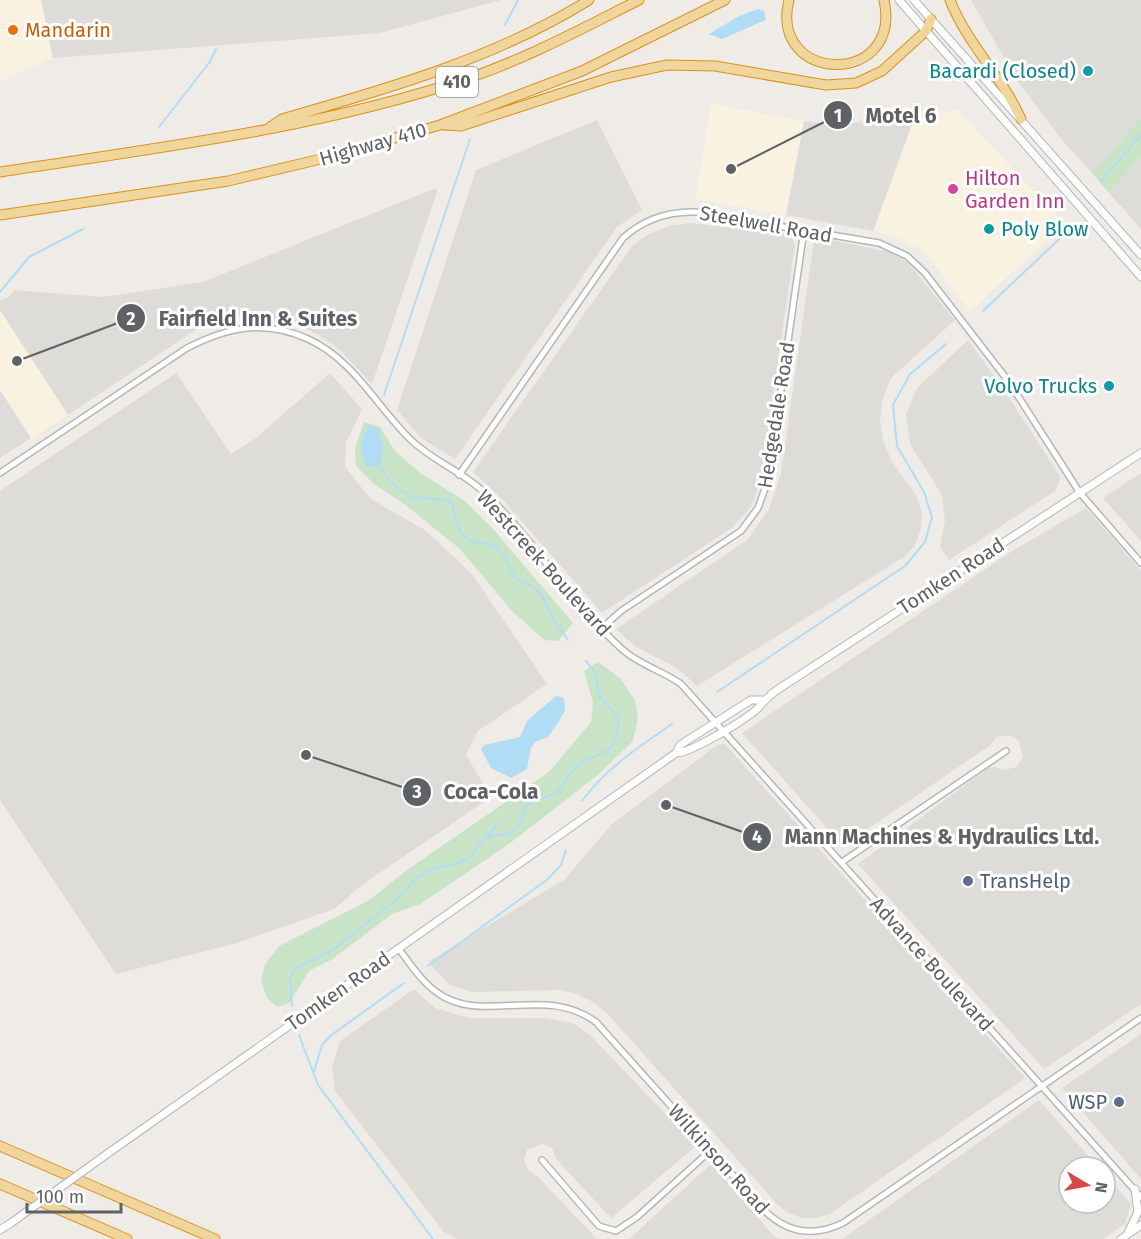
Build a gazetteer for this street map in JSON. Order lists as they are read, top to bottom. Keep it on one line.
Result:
{"streets":{"highway":["410","Highway 410"],"main road":["Tomken Road"],"street":["Steelwell Road","Hedgedale Road","Westcreek Boulevard","Advance Boulevard","Wilkinson Road"]},"crossings":[["Steelwell Road","Hedgedale Road"],["Steelwell Road","Westcreek Boulevard"],["Steelwell Road","Tomken Road"],["Hedgedale Road","Westcreek Boulevard"],["Westcreek Boulevard","Tomken Road"],["Westcreek Boulevard","Advance Boulevard"],["Tomken Road","Advance Boulevard"],["Tomken Road","Wilkinson Road"],["Advance Boulevard","Wilkinson Road"]],"places":["Mandarin","Bacardi (Closed)","Motel 6","Hilton Garden Inn","Poly Blow","Fairfield Inn & Suites","Volvo Trucks","Coca-Cola","Mann Machines & Hydraulics Ltd.","TransHelp","WSP"],"scale_bar":"100 m","north":"right"}
